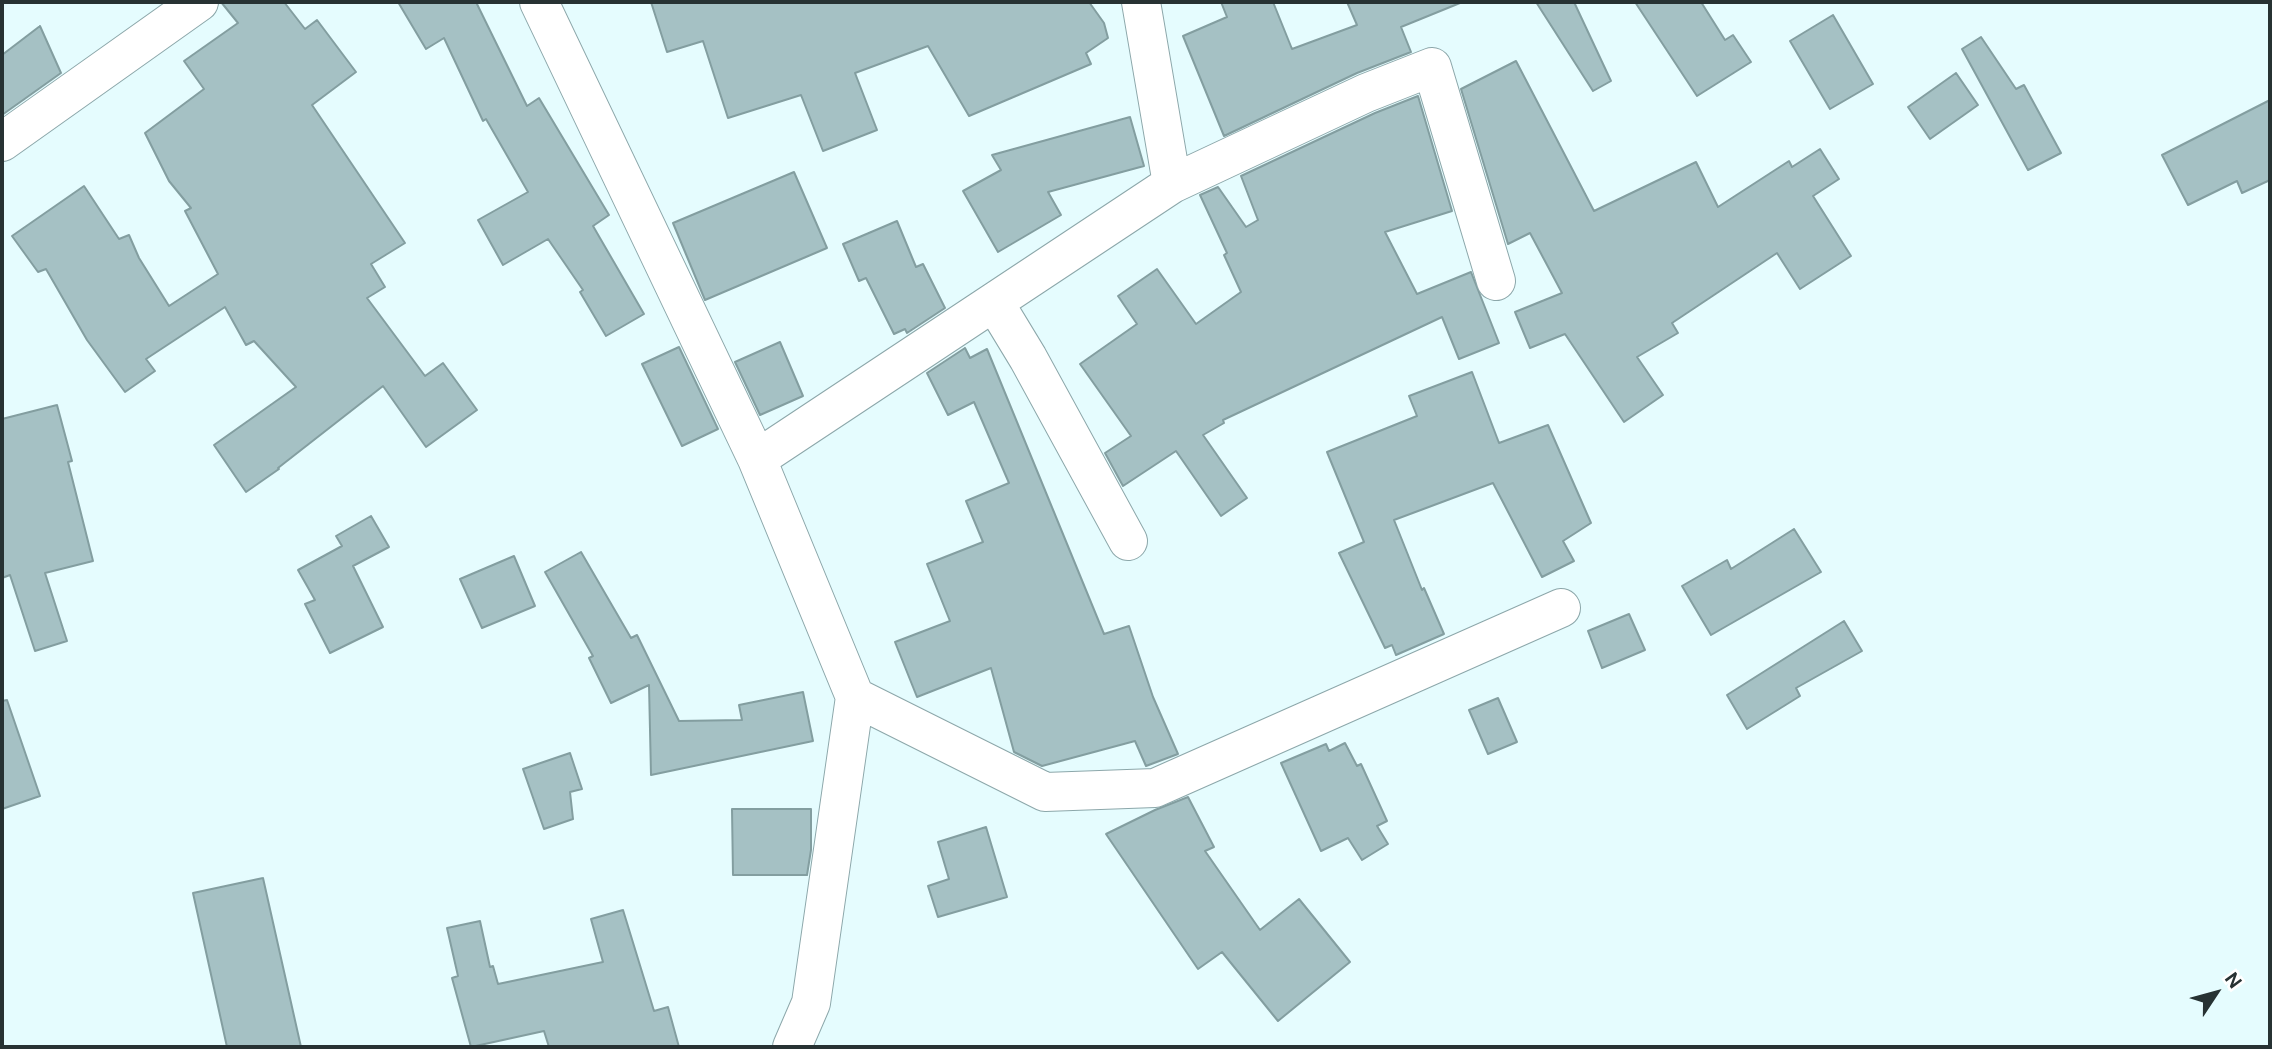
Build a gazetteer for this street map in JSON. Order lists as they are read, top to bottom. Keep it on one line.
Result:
{"north":"top right"}
